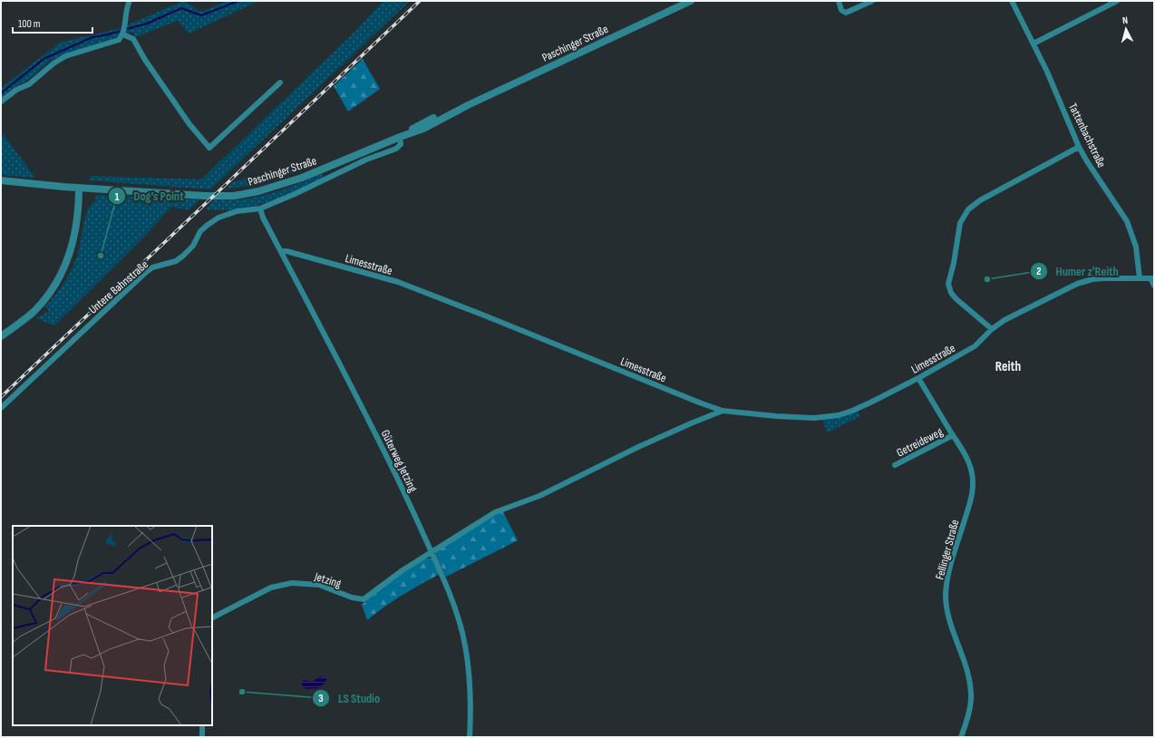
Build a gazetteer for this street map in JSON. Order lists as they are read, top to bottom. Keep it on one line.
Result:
{"streets":{"street":["Paschinger Straße","Tattenbachstraße","Limesstraße","Untere Bahnstraße","Getreideweg","Güterweg Jetzing","Fellinger Straße","Jetzing"]},"crossings":[["Paschinger Straße","Untere Bahnstraße"],["Tattenbachstraße","Limesstraße"],["Limesstraße","Güterweg Jetzing"],["Limesstraße","Fellinger Straße"],["Untere Bahnstraße","Güterweg Jetzing"],["Getreideweg","Fellinger Straße"],["Güterweg Jetzing","Jetzing"]],"districts":["Reith"],"places":["Dog’s Point","Humer z'Reith","LS Studio"],"scale_bar":"100 m","north":"top"}
